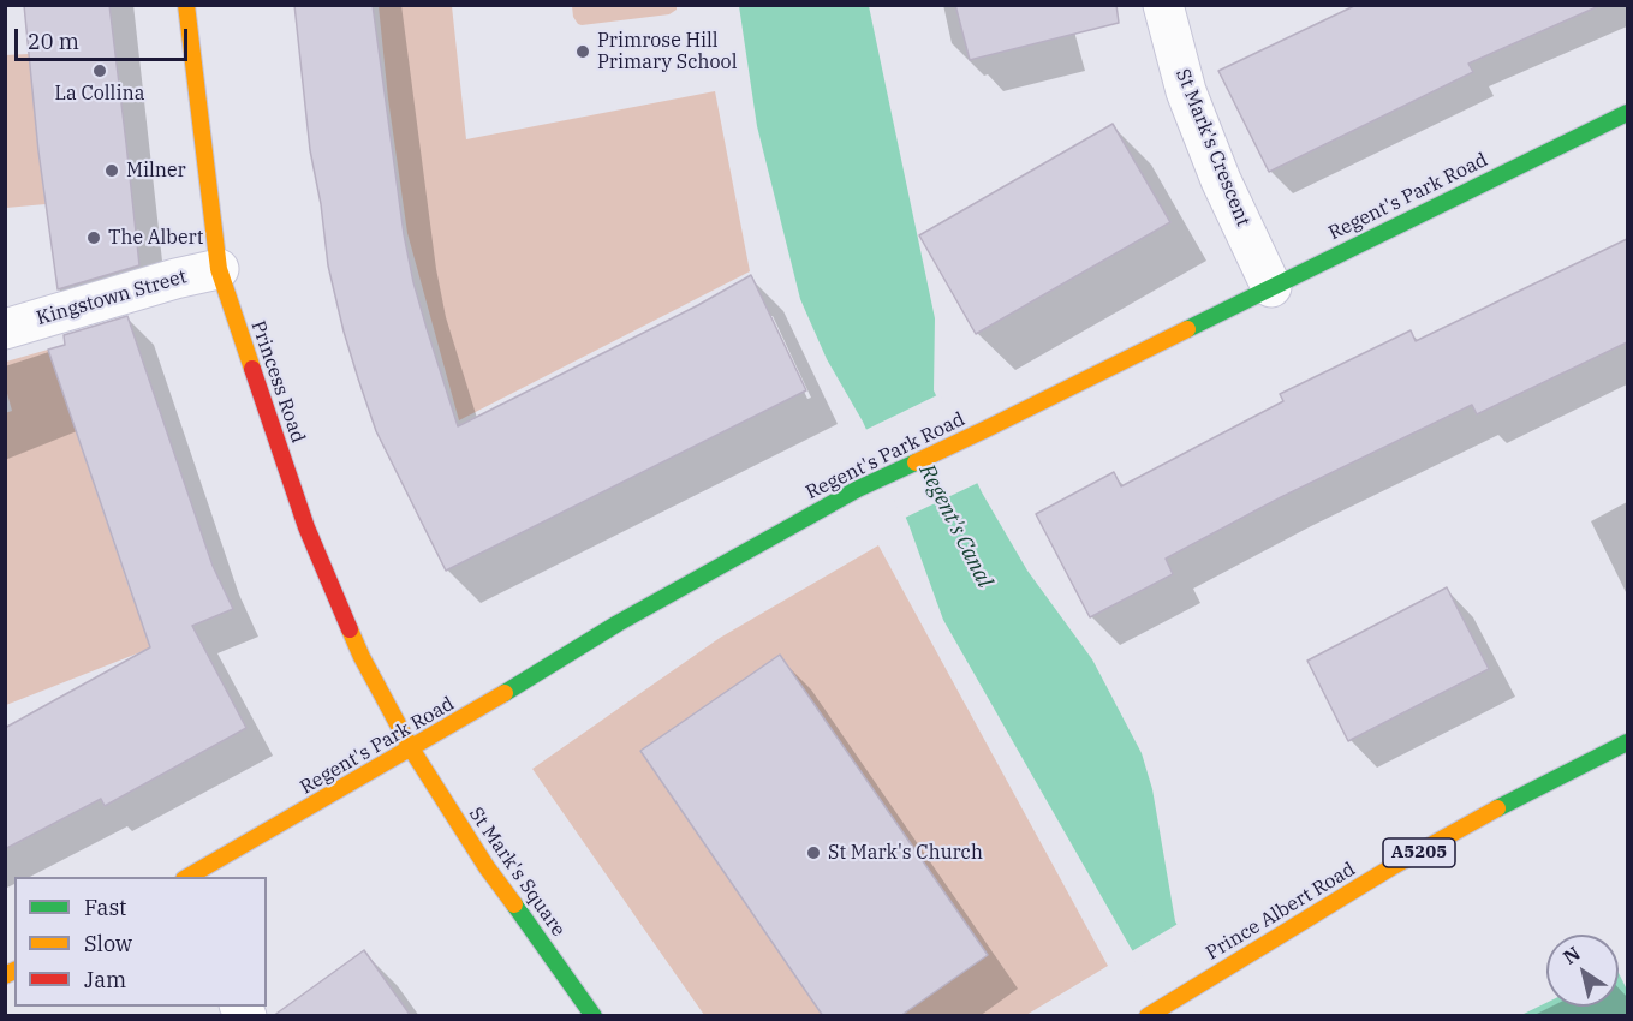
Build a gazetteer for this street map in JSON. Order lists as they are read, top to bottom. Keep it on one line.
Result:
{"streets":{"street":["St Mark's Crescent","Regent's Park Road","Kingstown Street","Princess Road","A5205","St Mark's Square","Prince Albert Road"]},"crossings":[["St Mark's Crescent","Regent's Park Road"],["Regent's Park Road","Princess Road"],["Regent's Park Road","St Mark's Square"],["Kingstown Street","Princess Road"],["Princess Road","St Mark's Square"]],"water":["Regent's Canal"],"places":["Primrose Hill Primary School","La Collina","Milner","The Albert","St Mark's Church"],"legend":["Fast","Slow","Jam"],"scale_bar":"20 m","north":"top left"}
